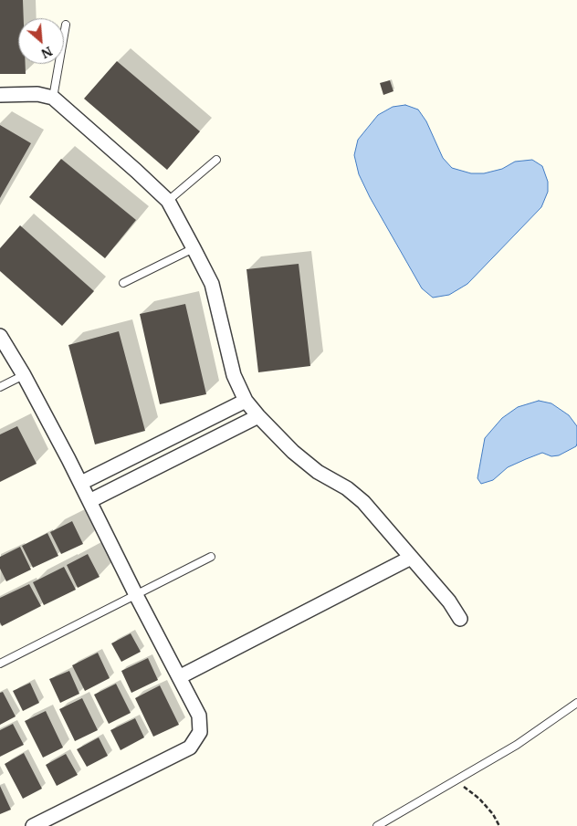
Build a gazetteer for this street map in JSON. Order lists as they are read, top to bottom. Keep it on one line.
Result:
{"north":"bottom right"}
